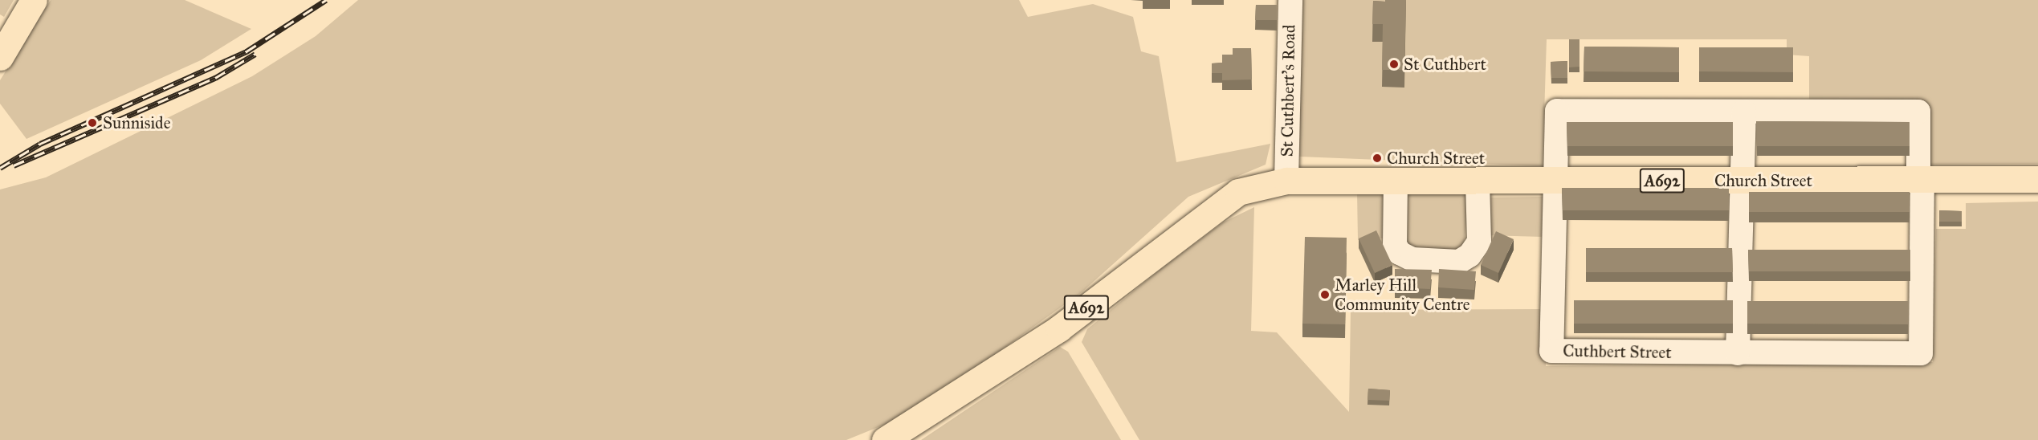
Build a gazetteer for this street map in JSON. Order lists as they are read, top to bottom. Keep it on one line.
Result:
{"streets":{"main road":["A692","Church Street"],"street":["St Cuthbert's Road","Cuthbert Street"]},"crossings":[["St Cuthbert's Road","A692"],["St Cuthbert's Road","Church Street"],["A692","Church Street"],["Church Street","Cuthbert Street"]],"places":["St Cuthbert","Sunniside","Church Street","Marley Hill Community Centre"]}
